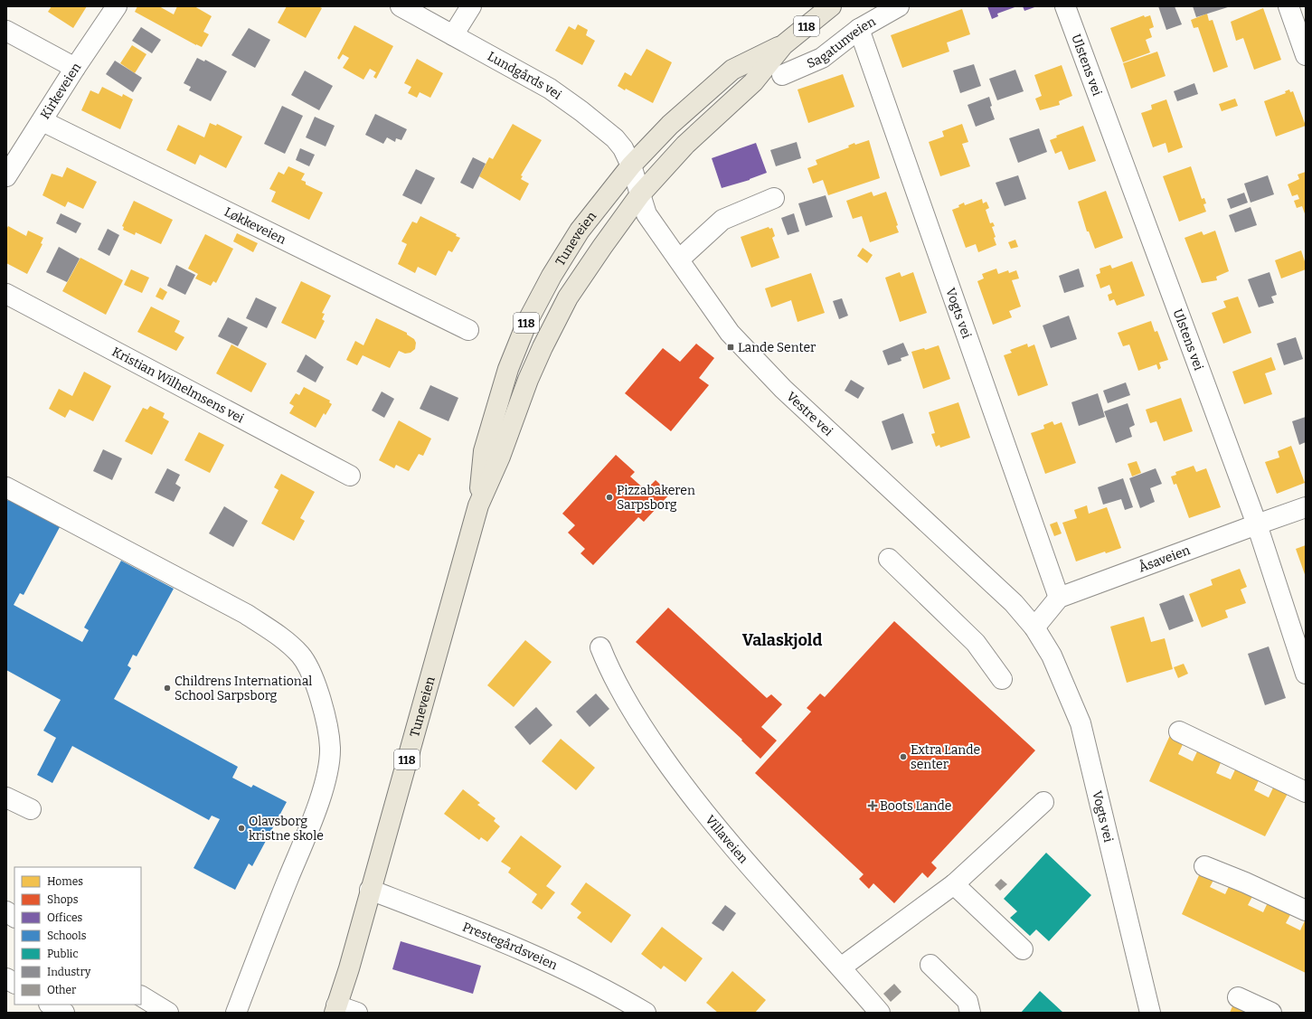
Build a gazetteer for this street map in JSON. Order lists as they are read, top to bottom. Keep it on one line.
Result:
{"streets":{"main road":["118","Tuneveien"],"street":["Sagatunveien","Ulstens vei","Lundgårds vei","Kirkeveien","Løkkeveien","Vogts vei","Kristian Wilhelmsens vei","Vestre vei","Åsaveien","Villaveien","Prestegårdsveien"]},"crossings":[["Sagatunveien","Vogts vei"],["Ulstens vei","Åsaveien"],["Lundgårds vei","Tuneveien"],["Lundgårds vei","Vestre vei"],["Kirkeveien","Løkkeveien"],["Tuneveien","Vestre vei"],["Tuneveien","Prestegårdsveien"],["Vogts vei","Vestre vei"],["Vogts vei","Åsaveien"]],"districts":["Valaskjold"],"places":{"transit":["Lande Senter"],"other":["Pizzabakeren Sarpsborg","Childrens International School Sarpsborg","Extra Lande senter","Olavsborg kristne skole"],"health":["Boots Lande"]},"legend":["Homes","Shops","Offices","Schools","Public","Industry","Other"]}
